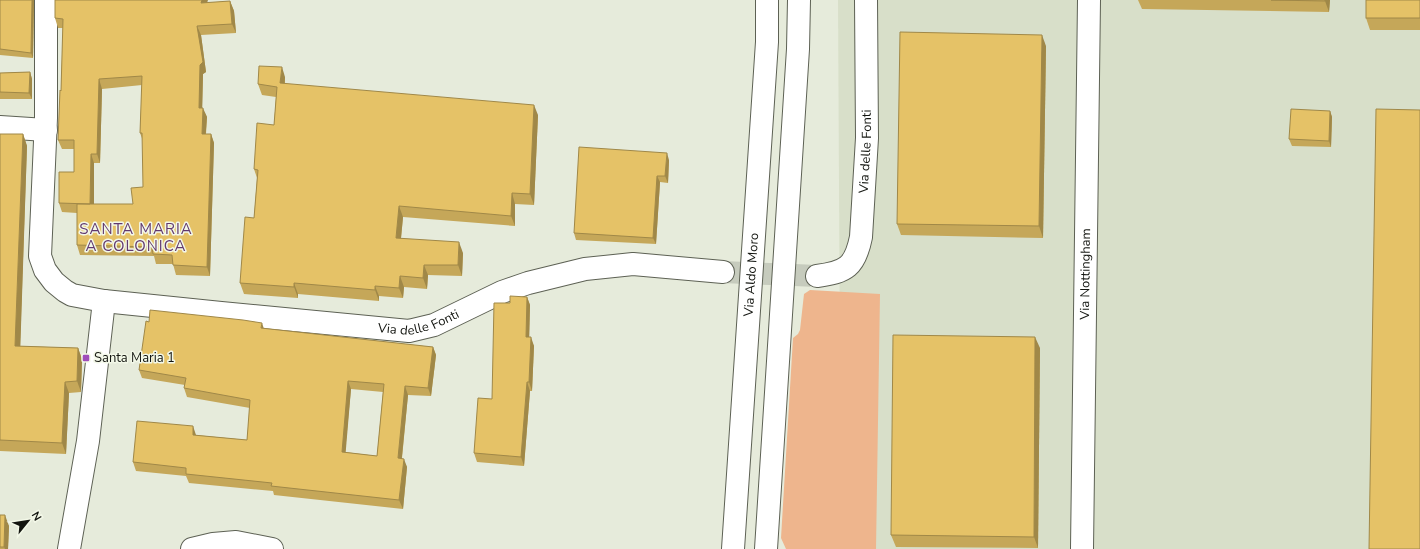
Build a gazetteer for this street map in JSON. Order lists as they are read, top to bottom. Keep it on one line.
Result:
{"streets":{"street":["Via delle Fonti","Via Nottingham","Via Aldo Moro"]},"districts":["SANTA MARIA A COLONICA"],"places":{"transit":["Santa Maria 1"]},"north":"top right"}
